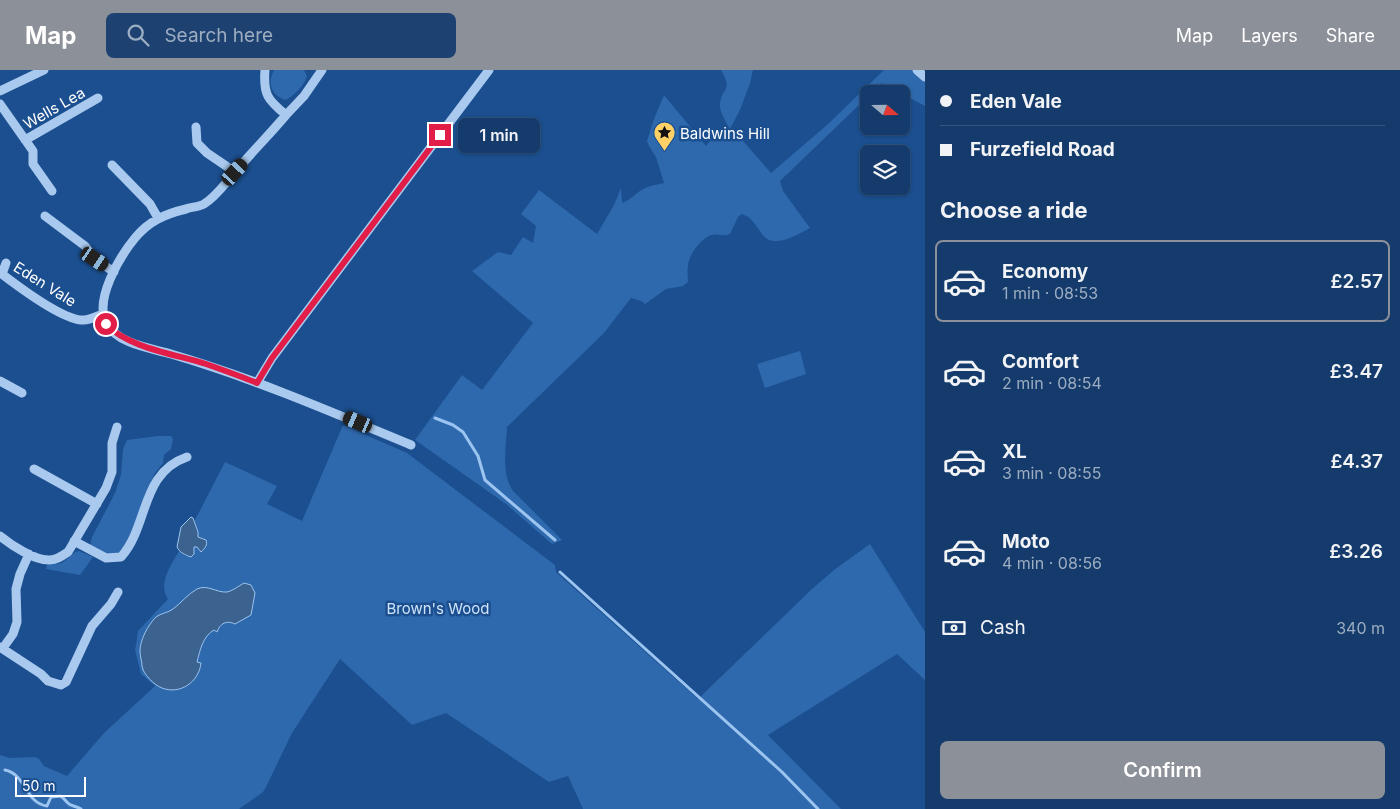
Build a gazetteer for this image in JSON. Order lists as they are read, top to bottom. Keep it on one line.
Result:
{"streets":{"street":["Wells Lea","Eden Vale"]},"parks":["Brown's Wood"],"places":{"place":["Baldwins Hill"]},"scale_bar":"50 m","north":"right","page":{"header":"Map","search":"Search here","nav":["Map","Layers","Share"],"banner":["Eden Vale","Furzefield Road"],"bubble":"1 min","heading":"Choose a ride","list":[{"name":"Economy","note":"1 min · 08:53","value":"£2.57"},{"name":"Comfort","note":"2 min · 08:54","value":"£3.47"},{"name":"XL","note":"3 min · 08:55","value":"£4.37"},{"name":"Moto","note":"4 min · 08:56","value":"£3.26"}],"pay":["Cash","340 m"],"buttons":"Confirm","scale":"50 m"}}
